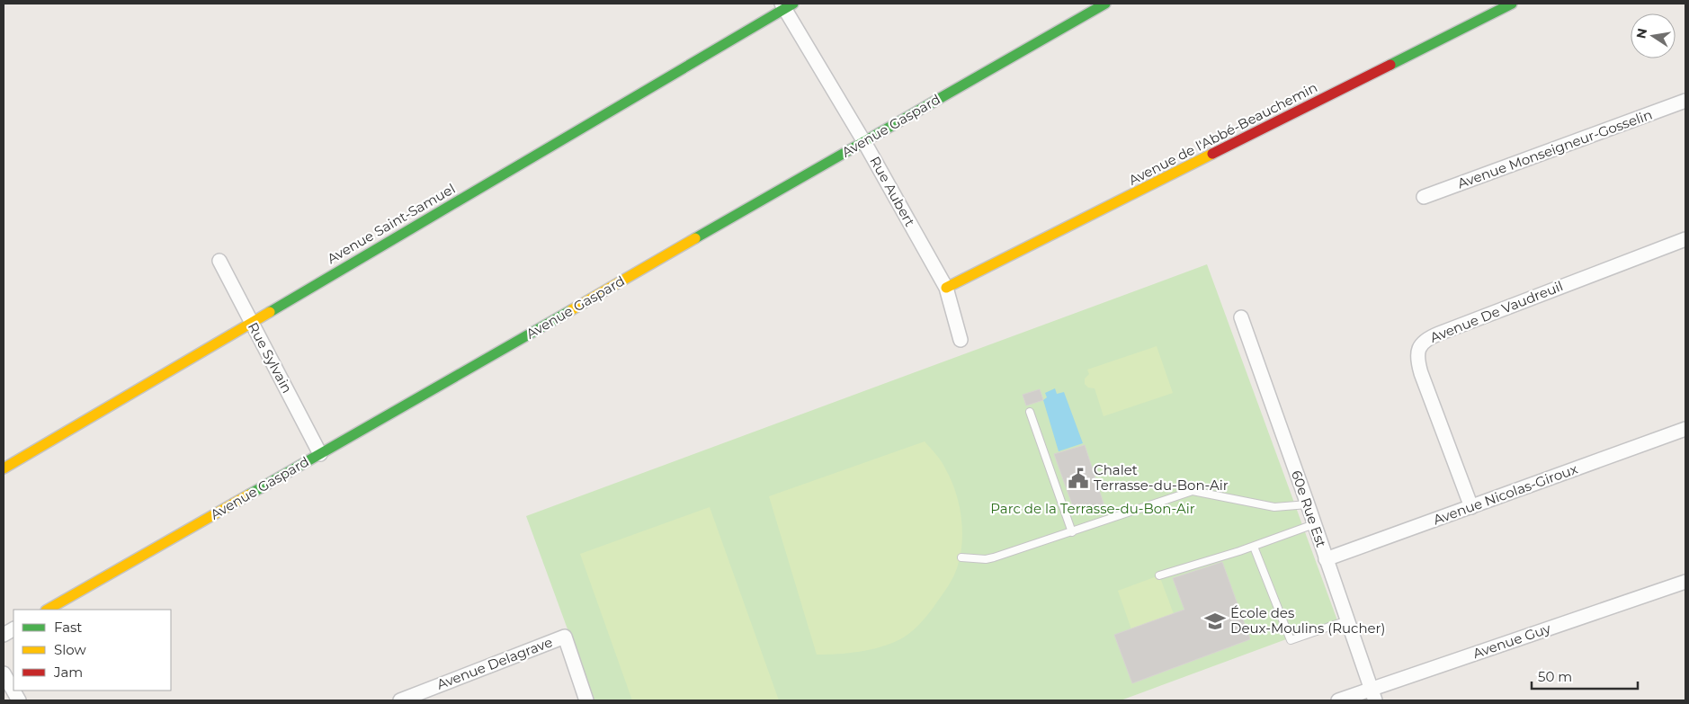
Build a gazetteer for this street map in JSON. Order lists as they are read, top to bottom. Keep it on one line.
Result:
{"streets":{"street":["Avenue Gaspard","Avenue de l'Abbé-Beauchemin","Avenue Monseigneur-Gosselin","Rue Aubert","Avenue Saint-Samuel","Avenue De Vaudreuil","Rue Sylvain","Avenue Nicolas-Giroux","60e Rue Est","Avenue Guy","Avenue Delagrave"]},"crossings":[["Avenue Gaspard","Rue Aubert"],["Avenue Gaspard","Rue Sylvain"],["Avenue de l'Abbé-Beauchemin","Rue Aubert"],["Rue Aubert","Avenue Saint-Samuel"],["Avenue Saint-Samuel","Rue Sylvain"],["Avenue De Vaudreuil","Avenue Nicolas-Giroux"],["Avenue Nicolas-Giroux","60e Rue Est"],["60e Rue Est","Avenue Guy"]],"parks":["Parc de la Terrasse-du-Bon-Air"],"places":{"public building":["Chalet Terrasse-du-Bon-Air"],"school or university":["École des Deux-Moulins (Rucher)"]},"legend":["Fast","Slow","Jam"],"scale_bar":"50 m","north":"left"}
